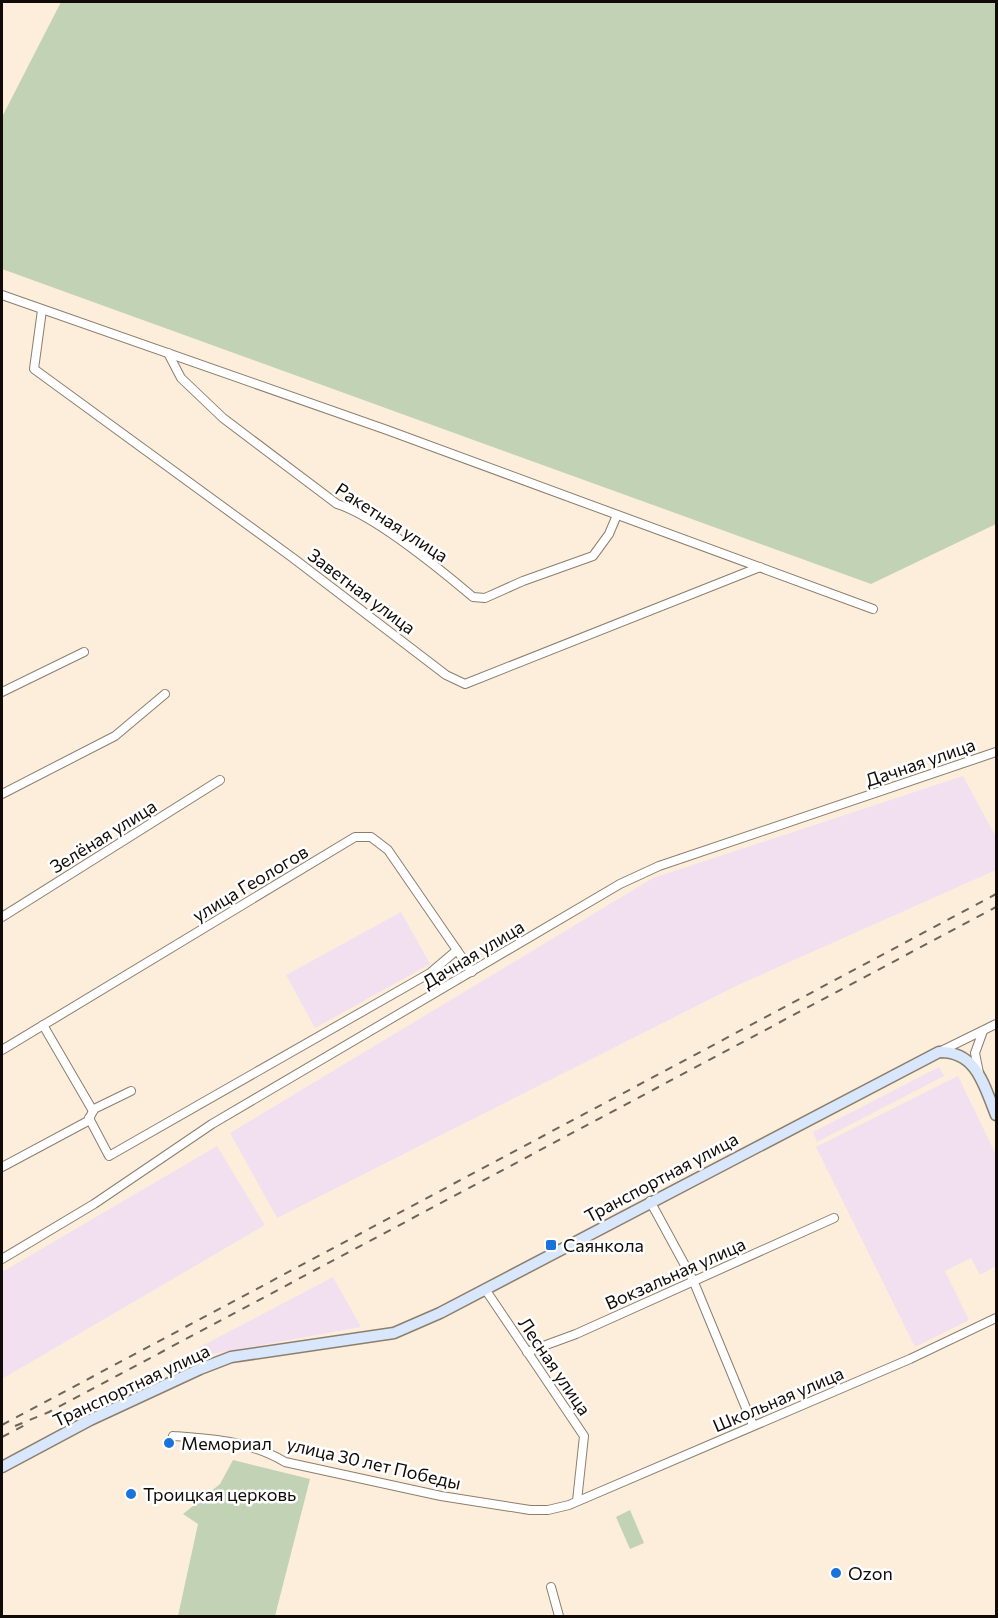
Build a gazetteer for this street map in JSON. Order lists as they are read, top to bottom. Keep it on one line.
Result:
{"streets":{"street":["Ракетная улица","Заветная улица","Дачная улица","Зелёная улица","улица Геологов","Транспортная улица","Вокзальная улица","Лесная улица","Школьная улица","улица 30 лет Победы"]},"crossings":[["Дачная улица","улица Геологов"],["Транспортная улица","Лесная улица"],["Вокзальная улица","Лесная улица"],["Лесная улица","Школьная улица"],["Лесная улица","улица 30 лет Победы"],["Школьная улица","улица 30 лет Победы"]],"places":{"transit":["Саянкола"],"other":["Мемориал","Троицкая церковь","Ozon"]}}
